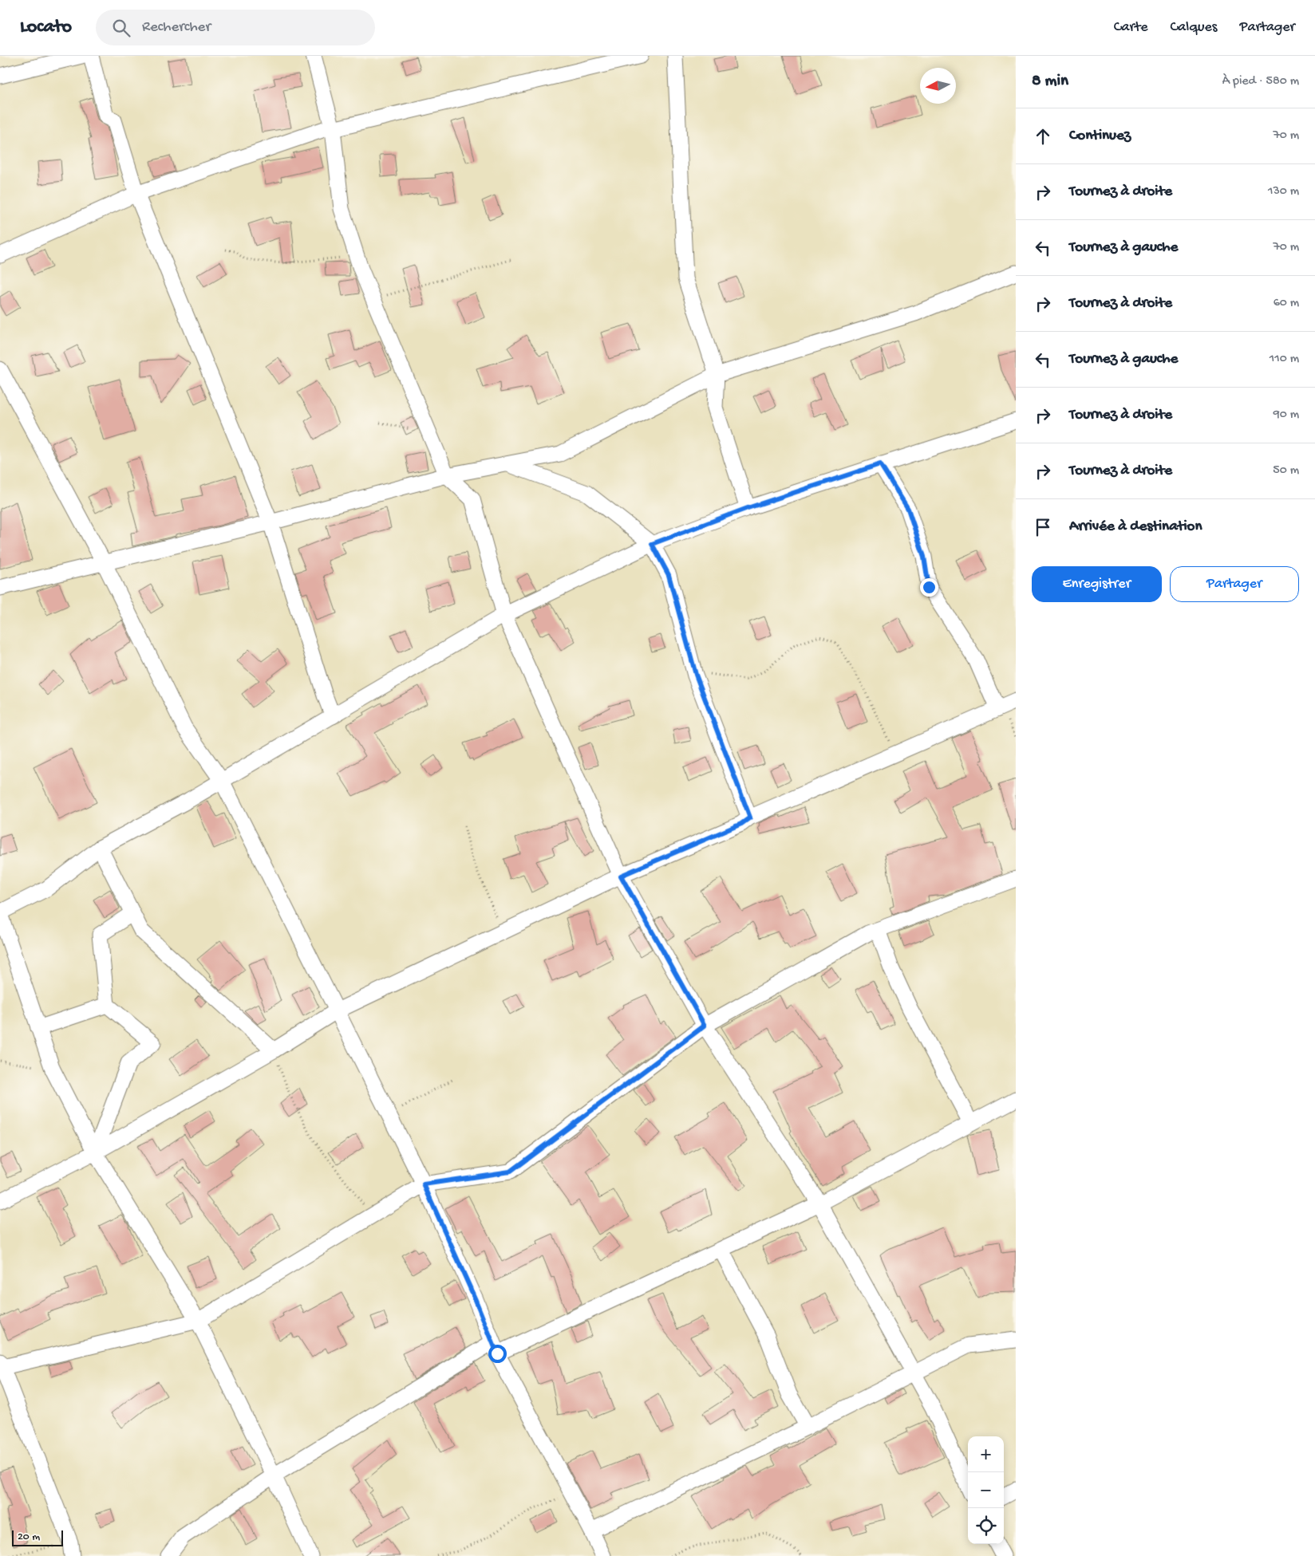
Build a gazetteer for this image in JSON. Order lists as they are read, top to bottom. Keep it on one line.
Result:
{"scale_bar":"20 m","north":"left","page":{"header":"Locato","search":"Rechercher","nav":["Carte","Calques","Partager"],"heading":["8 min","À pied · 580 m"],"list":[["Continuez","70 m"],["Tournez à droite","130 m"],["Tournez à gauche","70 m"],["Tournez à droite","60 m"],["Tournez à gauche","110 m"],["Tournez à droite","90 m"],["Tournez à droite","50 m"],"Arrivée à destination"],"buttons":["Enregistrer","Partager"],"map_buttons":["+","−"],"scale":"20 m"}}
